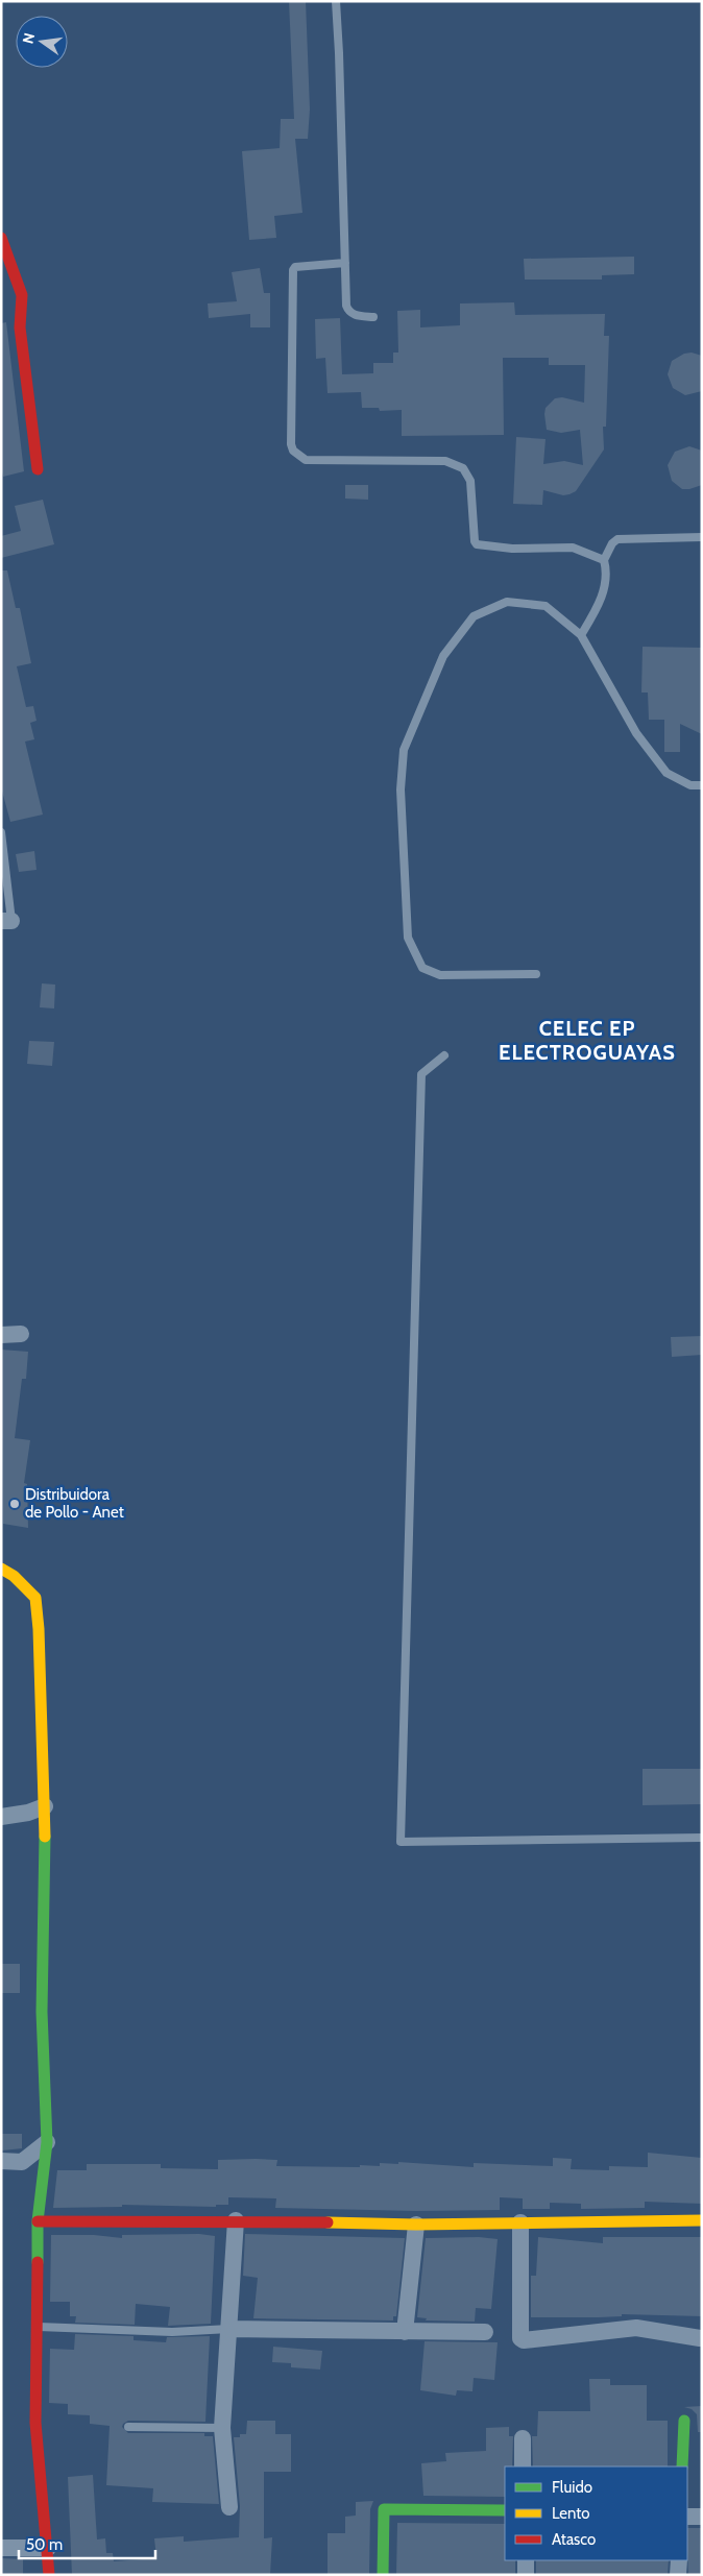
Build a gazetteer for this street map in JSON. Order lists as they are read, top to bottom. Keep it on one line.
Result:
{"districts":["CELEC EP ELECTROGUAYAS"],"places":["Distribuidora de Pollo - Anet"],"legend":["Fluido","Lento","Atasco"],"scale_bar":"50 m","north":"left"}
